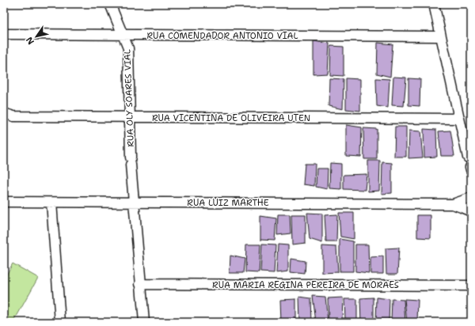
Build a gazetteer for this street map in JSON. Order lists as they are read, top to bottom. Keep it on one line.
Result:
{"streets":{"street":["RUA COMENDADOR ANTONIO VIAL","RUA OLY SOARES VIAL","RUA VICENTINA DE OLIVEIRA UTEN","RUA LUIZ MARTHE","RUA MARIA REGINA PEREIRA DE MORAES"]},"crossings":[["RUA COMENDADOR ANTONIO VIAL","RUA OLY SOARES VIAL"],["RUA OLY SOARES VIAL","RUA VICENTINA DE OLIVEIRA UTEN"],["RUA OLY SOARES VIAL","RUA LUIZ MARTHE"],["RUA OLY SOARES VIAL","RUA MARIA REGINA PEREIRA DE MORAES"]],"north":"bottom left"}
